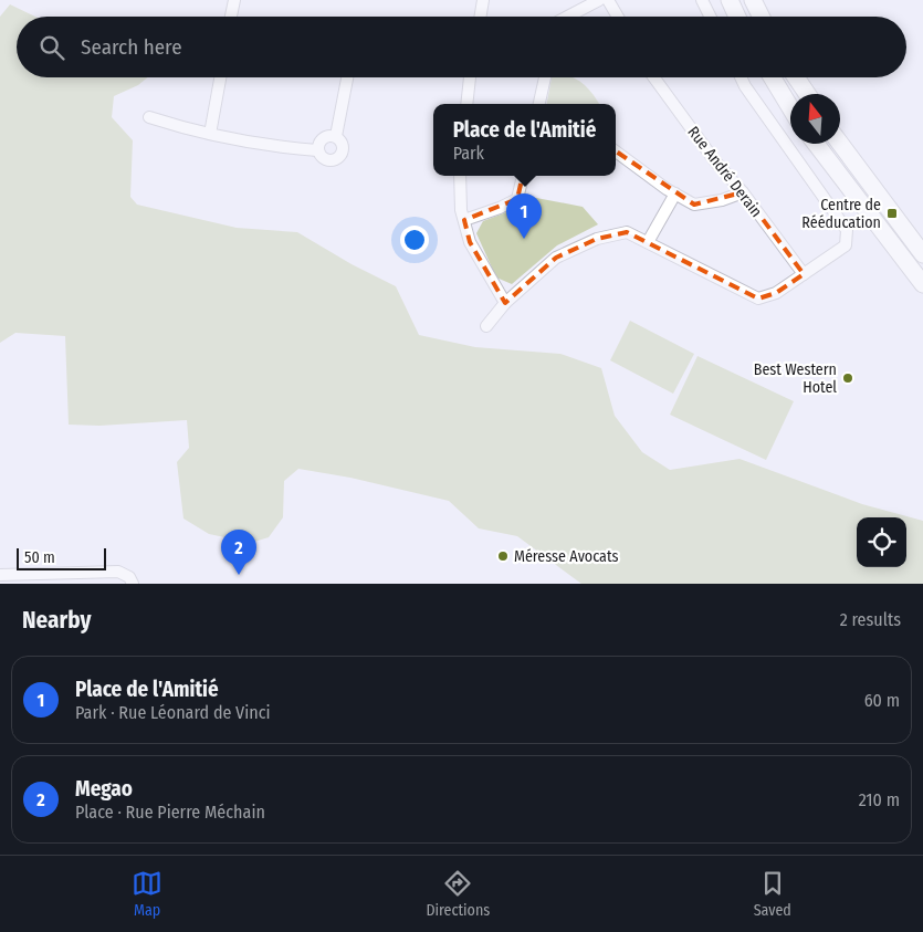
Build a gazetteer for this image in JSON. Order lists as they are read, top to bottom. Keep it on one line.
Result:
{"streets":{"street":["Rue André Derain"]},"places":{"transit":["Centre de Rééducation"],"other":["Best Western Hotel","Méresse Avocats"]},"scale_bar":"50 m","north":"top","page":{"search":"Search here","popup":["Place de l'Amitié","Park"],"pins":["1","2"],"scale":"50 m","heading":["Nearby","2 results"],"list":[{"mark":"1","name":"Place de l'Amitié","note":"Park · Rue Léonard de Vinci","value":"60 m"},{"mark":"2","name":"Megao","note":"Place · Rue Pierre Méchain","value":"210 m"}],"nav":["Map","Directions","Saved"]}}
